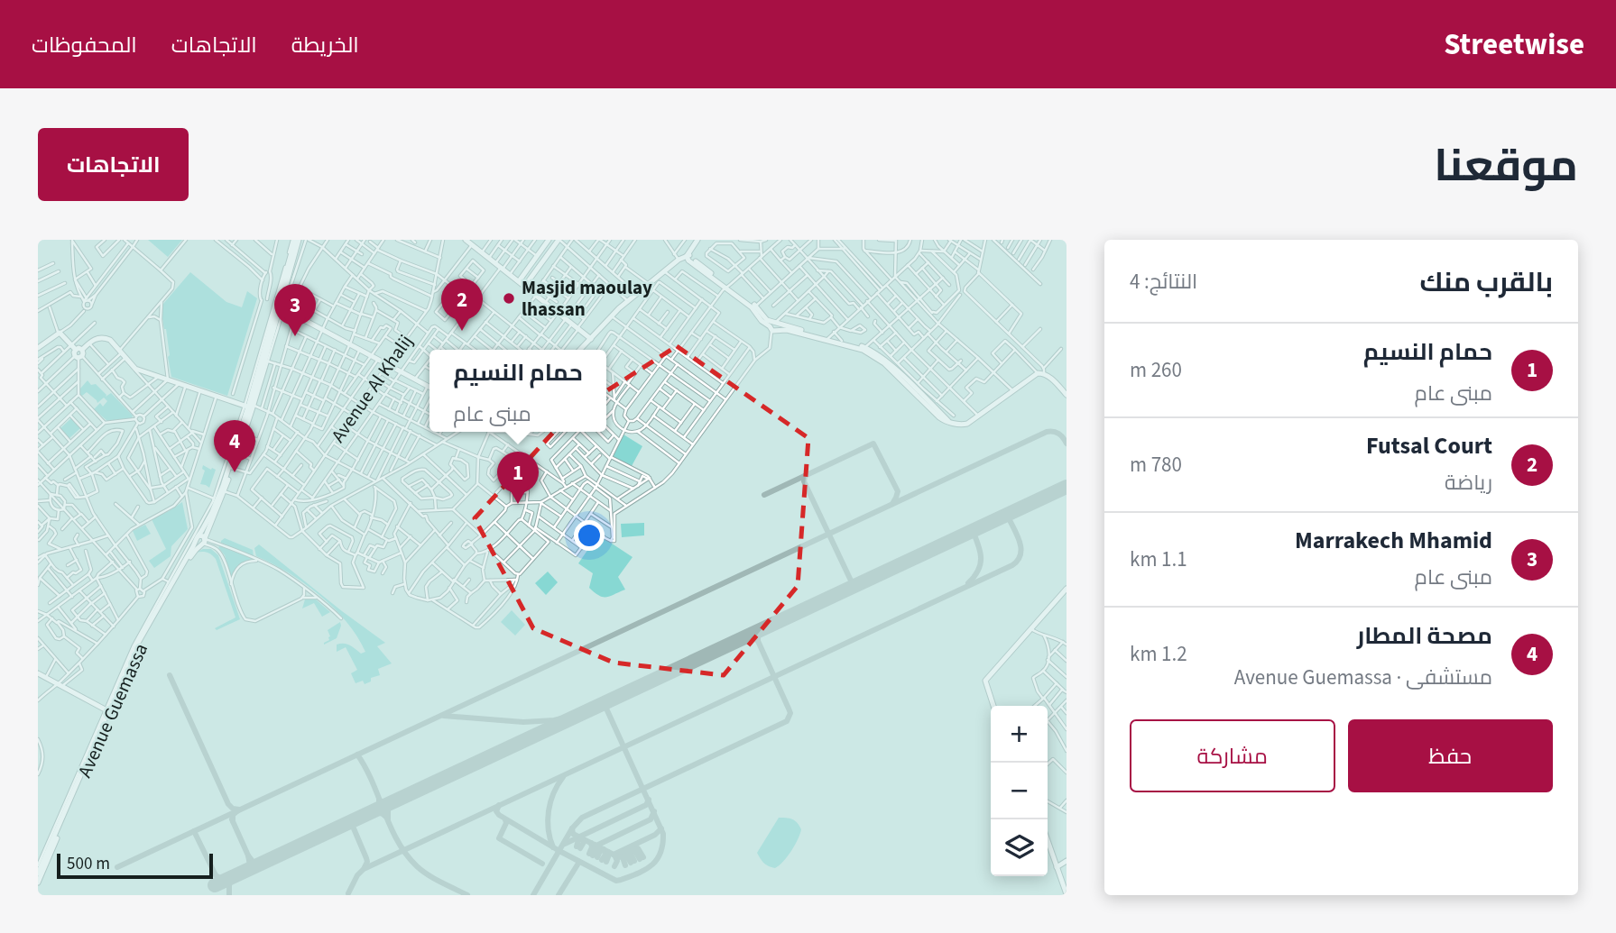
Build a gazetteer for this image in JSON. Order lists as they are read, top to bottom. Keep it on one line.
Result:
{"streets":{"street":["Avenue Al Khalij","Avenue Guemassa"]},"places":["Masjid maoulay lhassan"],"scale_bar":"500 m","page":{"header":"Streetwise","nav":["الخريطة","الاتجاهات","المحفوظات"],"title":"موقعنا","buttons":["الاتجاهات",["حفظ","مشاركة"]],"heading":["بالقرب منك","النتائج: 4"],"pins":["2","3","4","1"],"list":[{"mark":"1","name":"حمام النسيم","note":"مبنى عام","value":"260 m"},{"mark":"2","name":"Futsal Court","note":"رياضة","value":"780 m"},{"mark":"3","name":"Marrakech Mhamid","note":"مبنى عام","value":"1.1 km"},{"mark":"4","name":"مصحة المطار","note":"مستشفى · Avenue Guemassa","value":"1.2 km"}],"popup":["حمام النسيم","مبنى عام"],"map_buttons":["+","−"],"scale":"500 m"}}
